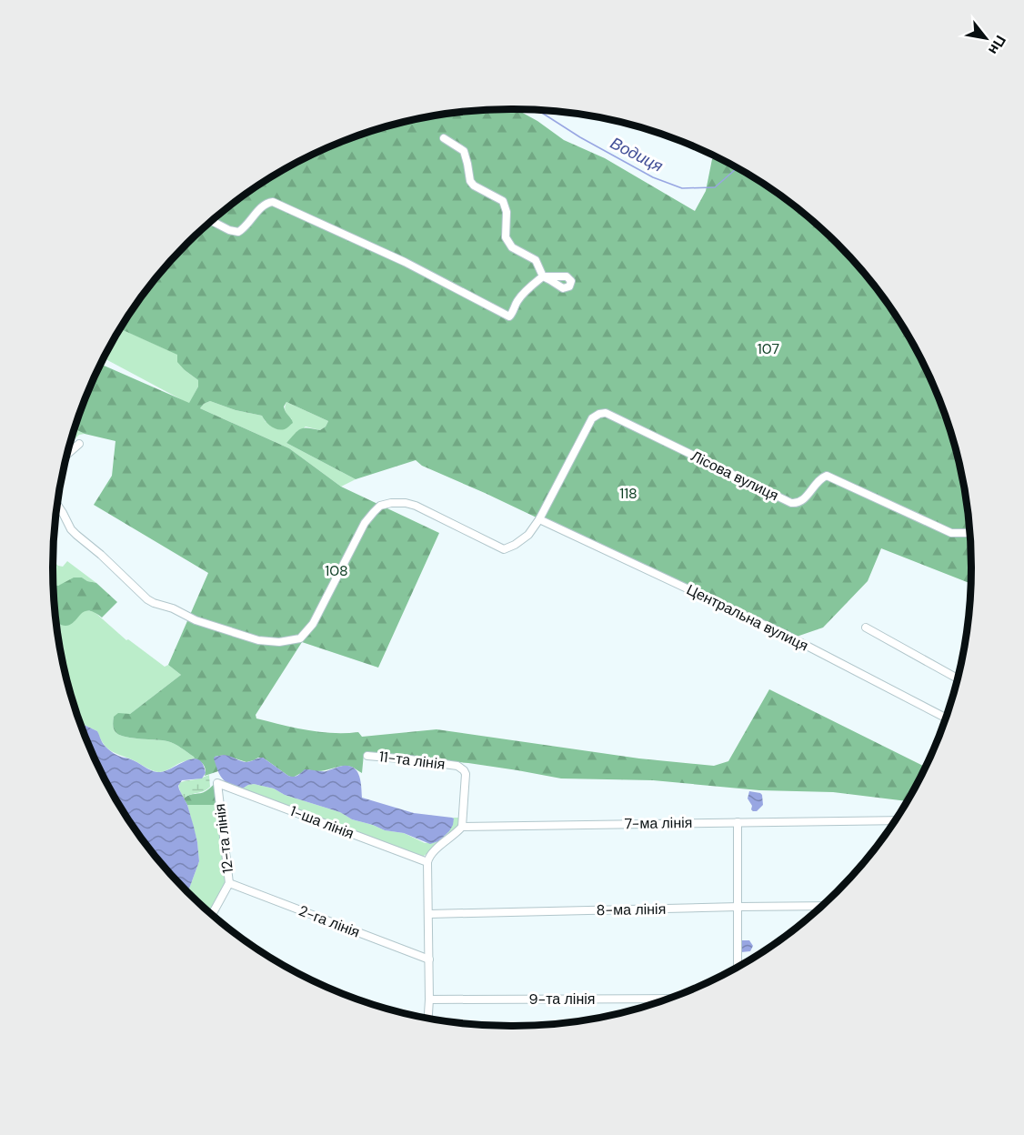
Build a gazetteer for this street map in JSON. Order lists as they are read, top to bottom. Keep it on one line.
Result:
{"streets":{"street":["Лісова вулиця","Центральна вулиця","11-та лінія","1-ша лінія","7-ма лінія","12-та лінія","8-ма лінія","2-га лінія","9-та лінія"]},"crossings":[["Лісова вулиця","Центральна вулиця"],["11-та лінія","7-ма лінія"],["1-ша лінія","12-та лінія"],["12-та лінія","2-га лінія"]],"water":["Водиця"],"parks":["107","118","108"],"north":"bottom right"}
